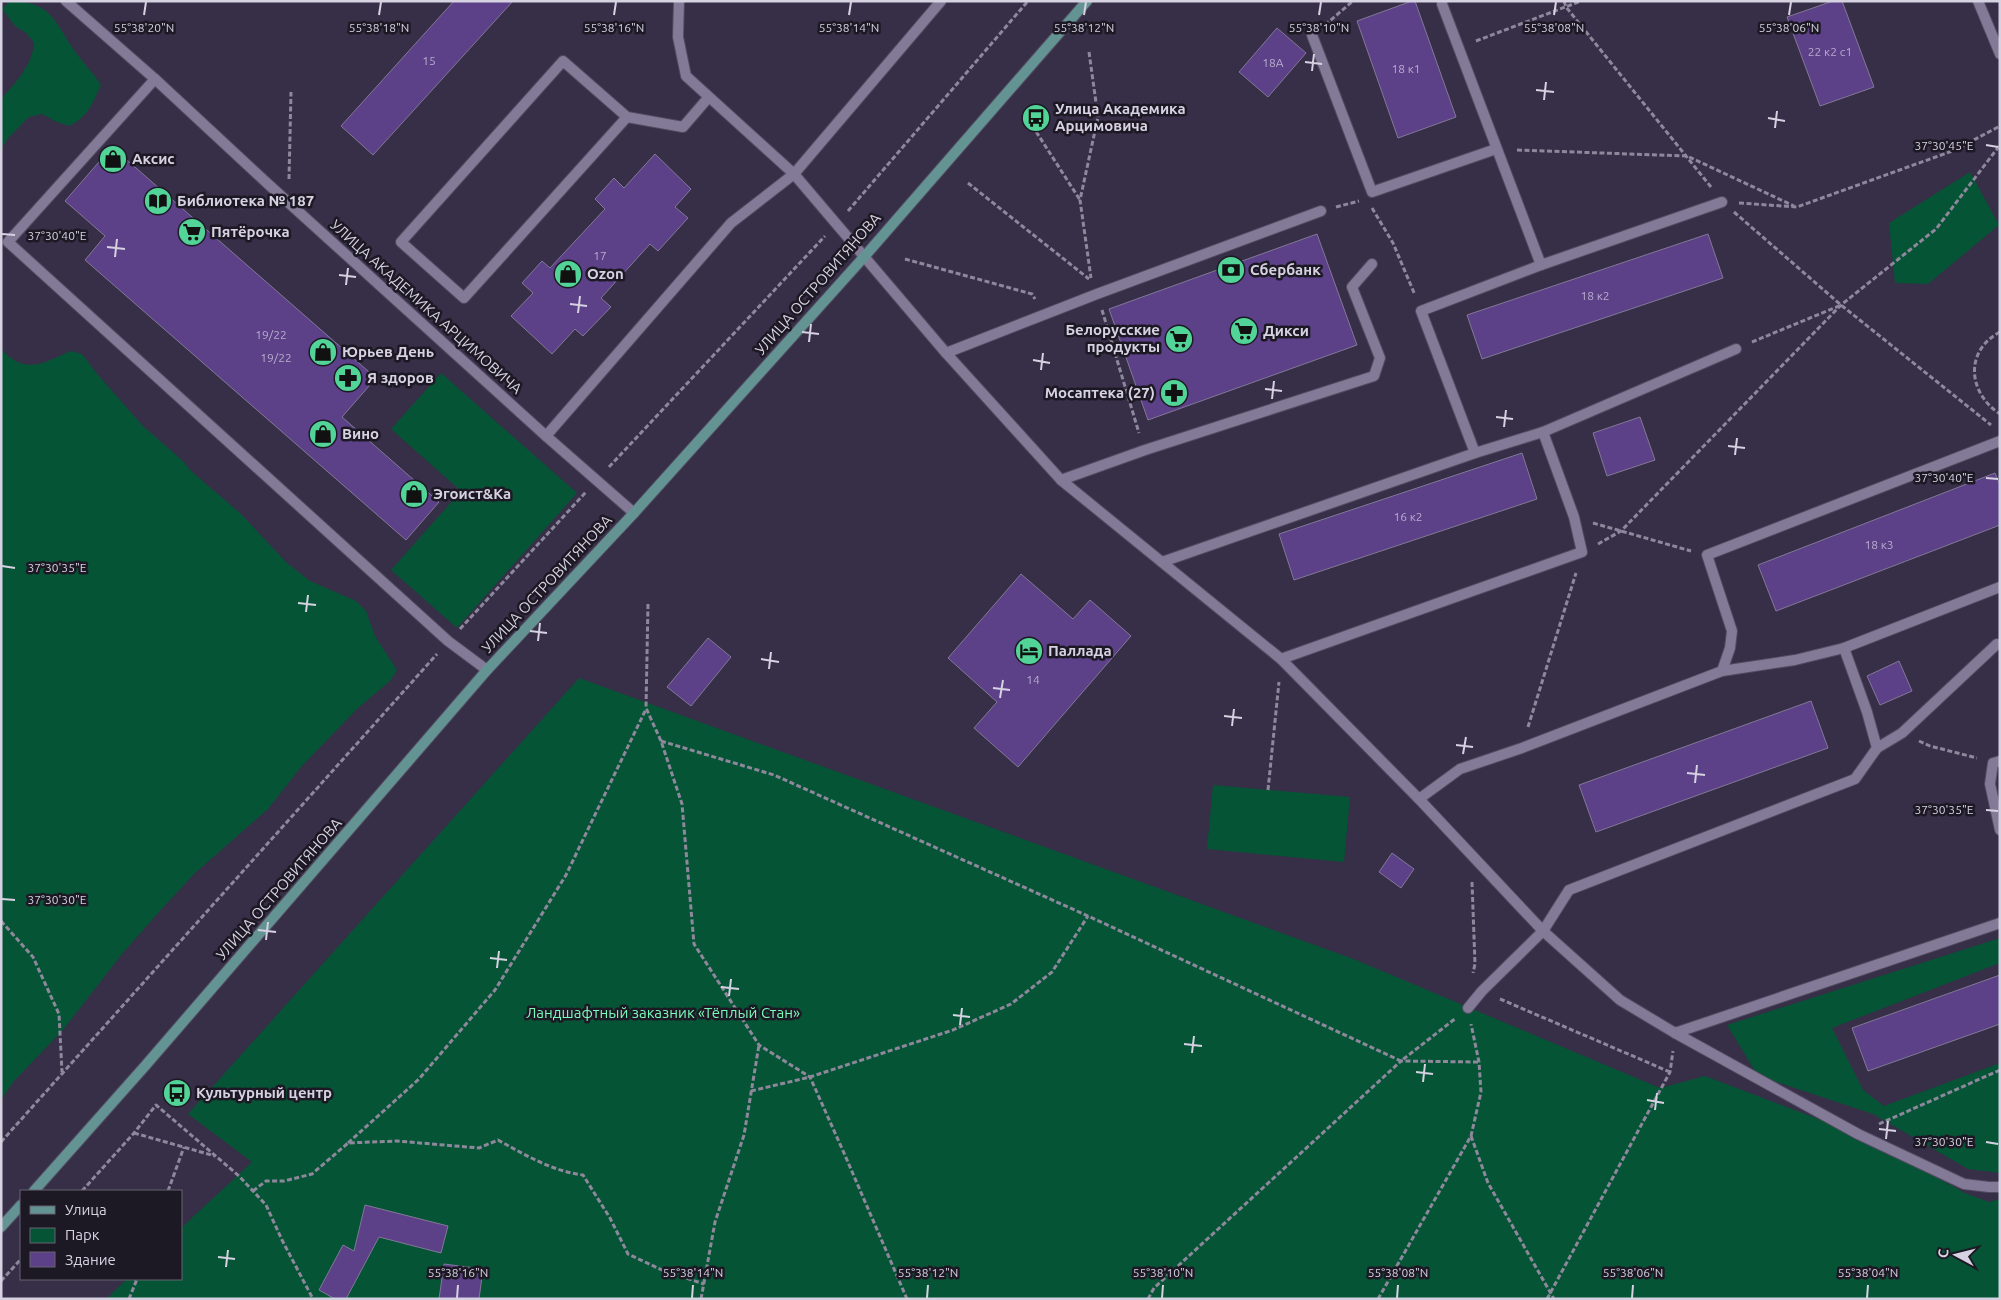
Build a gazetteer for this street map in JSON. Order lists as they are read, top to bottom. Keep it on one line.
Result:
{"streets":{"main road":["УЛИЦА ОСТРОВИТЯНОВА"],"street":["УЛИЦА АКАДЕМИКА АРЦИМОВИЧА"]},"crossings":[["УЛИЦА ОСТРОВИТЯНОВА","УЛИЦА АКАДЕМИКА АРЦИМОВИЧА"]],"parks":["Ландшафтный заказник «Тёплый Стан»"],"places":{"bus stop":["Улица Академика Арцимовича","Культурный центр"],"shop":["Аксис","Ozon","Юрьев День","Вино","Эгоист&Ка"],"library":["Библиотека № 187"],"supermarket":["Пятёрочка","Дикси","Белорусские продукты"],"bank":["Сбербанк"],"pharmacy":["Я здоров","Мосаптека (27)"],"hotel":["Паллада"]},"house_numbers":["22 к2 с1","15","18А","18 к1","17","18 к2","19/22","19/22","16 к2","18 к3","14"],"legend":["Улица","Парк","Здание"],"north":"left","coordinates":["55°38'18\"N","55°38'16\"N","55°38'14\"N","55°38'12\"N","55°38'10\"N","55°38'08\"N","55°38'06\"N","55°38'20\"N","37°30'45\"E","37°30'40\"E","37°30'35\"E","37°30'30\"E","55°38'04\"N"]}
